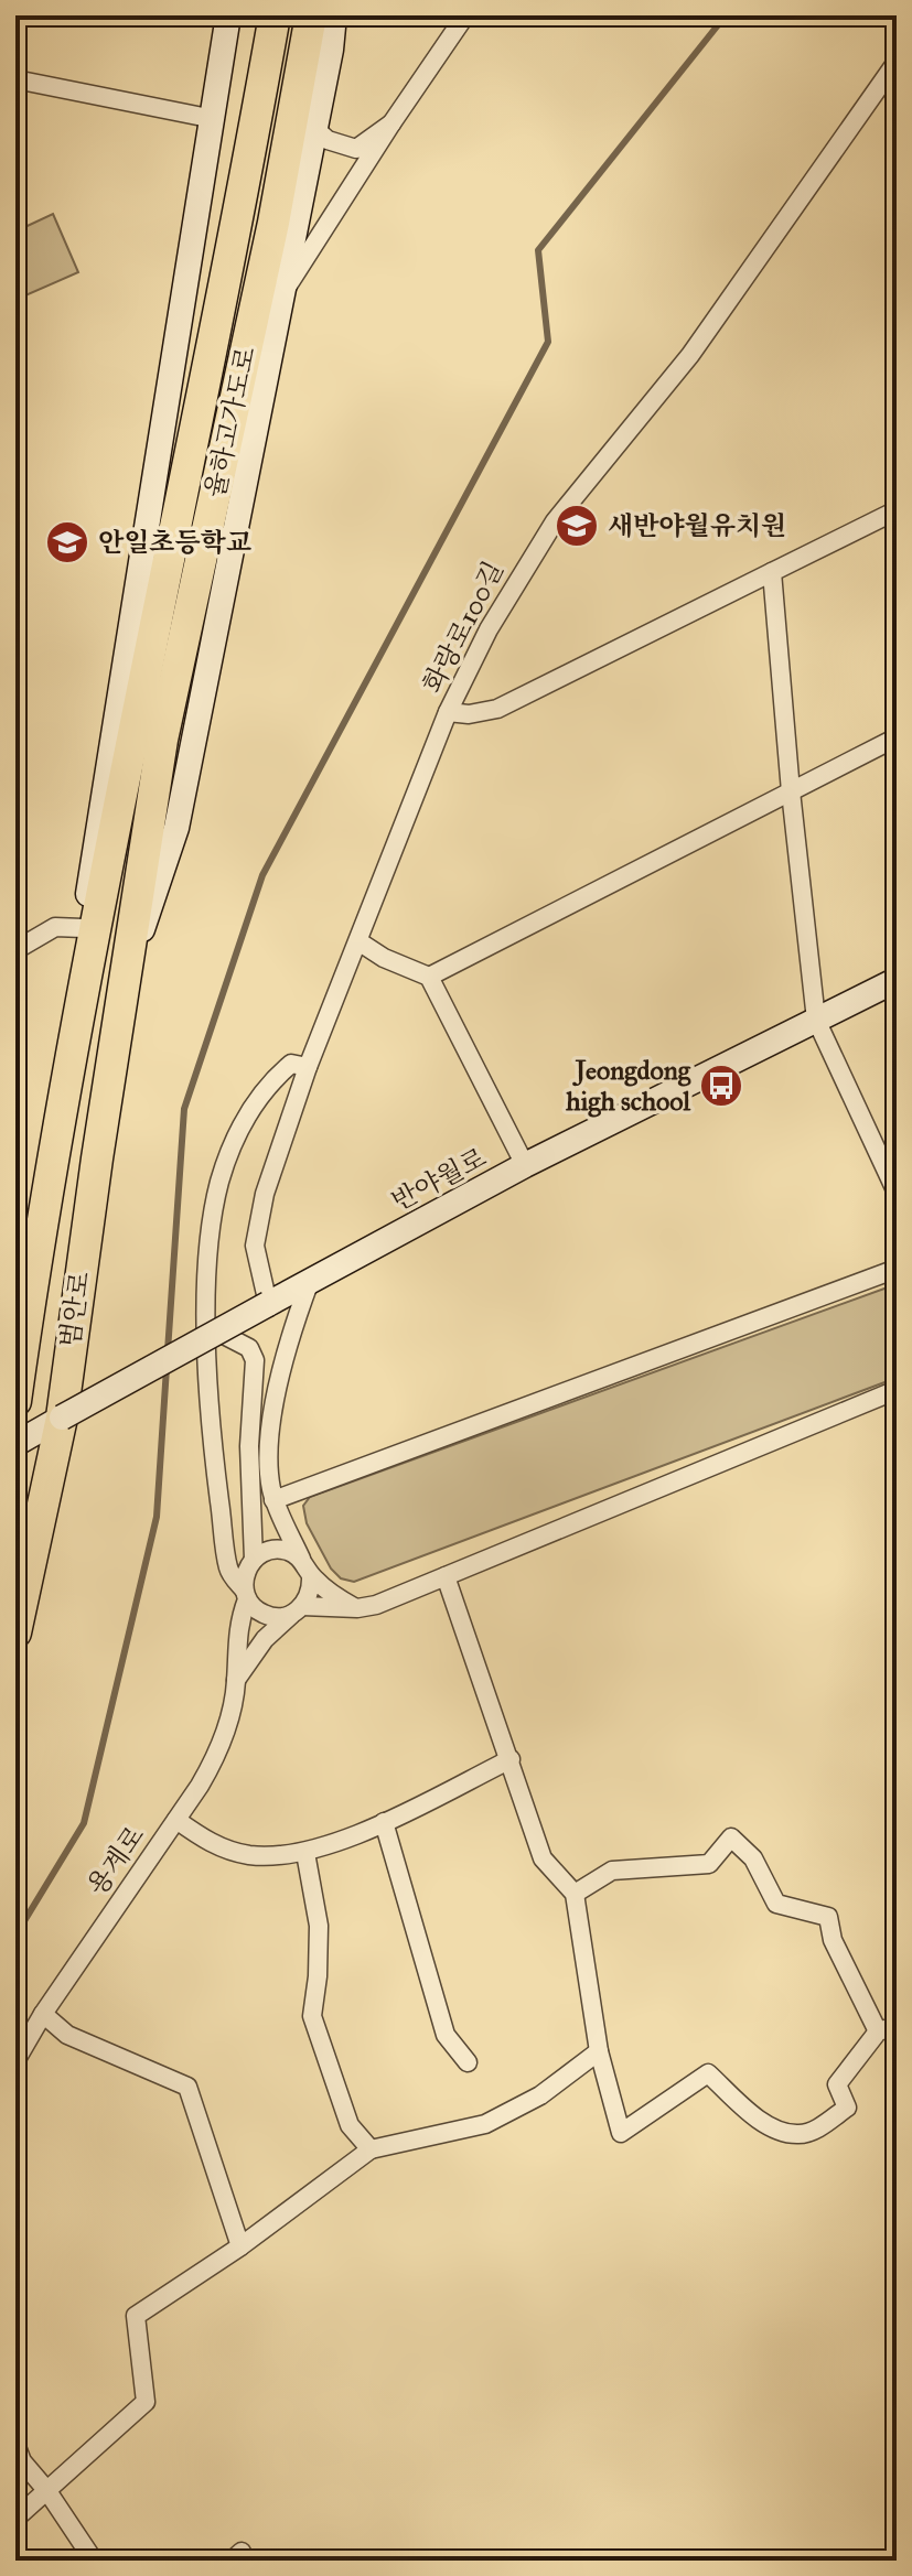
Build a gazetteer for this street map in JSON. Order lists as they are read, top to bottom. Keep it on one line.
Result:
{"streets":{"highway":["율하고가도로","범안로"],"main road":["반야월로"],"street":["화랑로100길","용계로"]},"crossings":[["율하고가도로","범안로"],["화랑로100길","반야월로"],["반야월로","범안로"]],"places":{"school or university":["새반야월유치원","안일초등학교"],"bus stop":["Jeongdong high school"]}}
